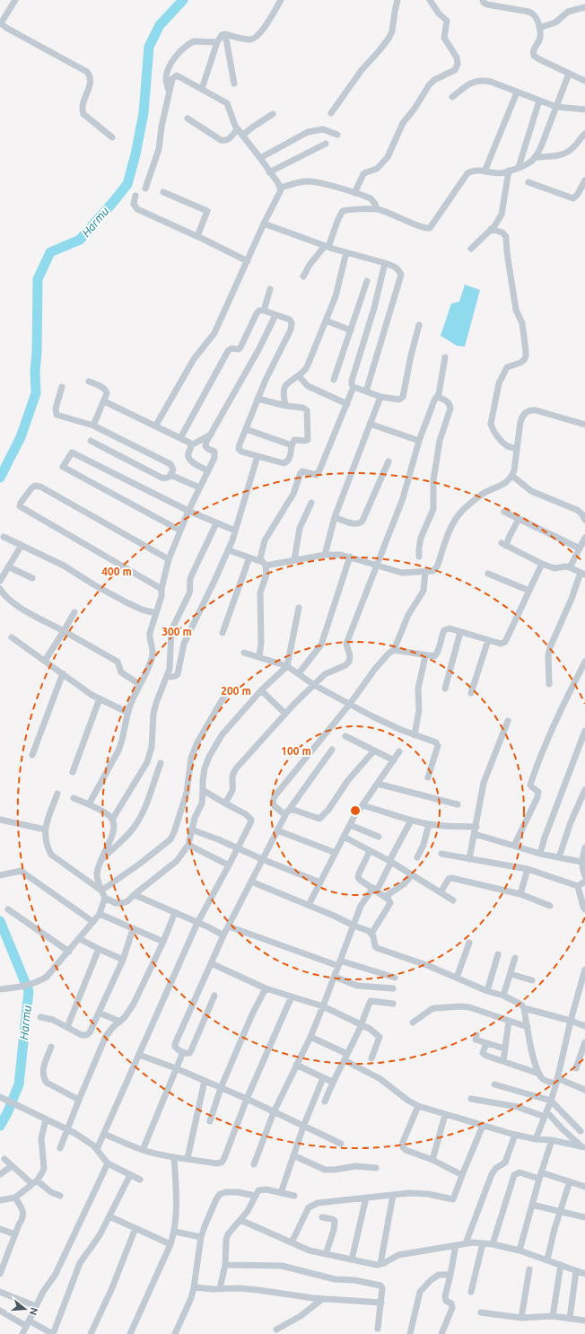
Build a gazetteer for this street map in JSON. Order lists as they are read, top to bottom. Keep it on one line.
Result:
{"water":["Harmu"],"north":"right","rings":["400 m","300 m","200 m","100 m"]}
